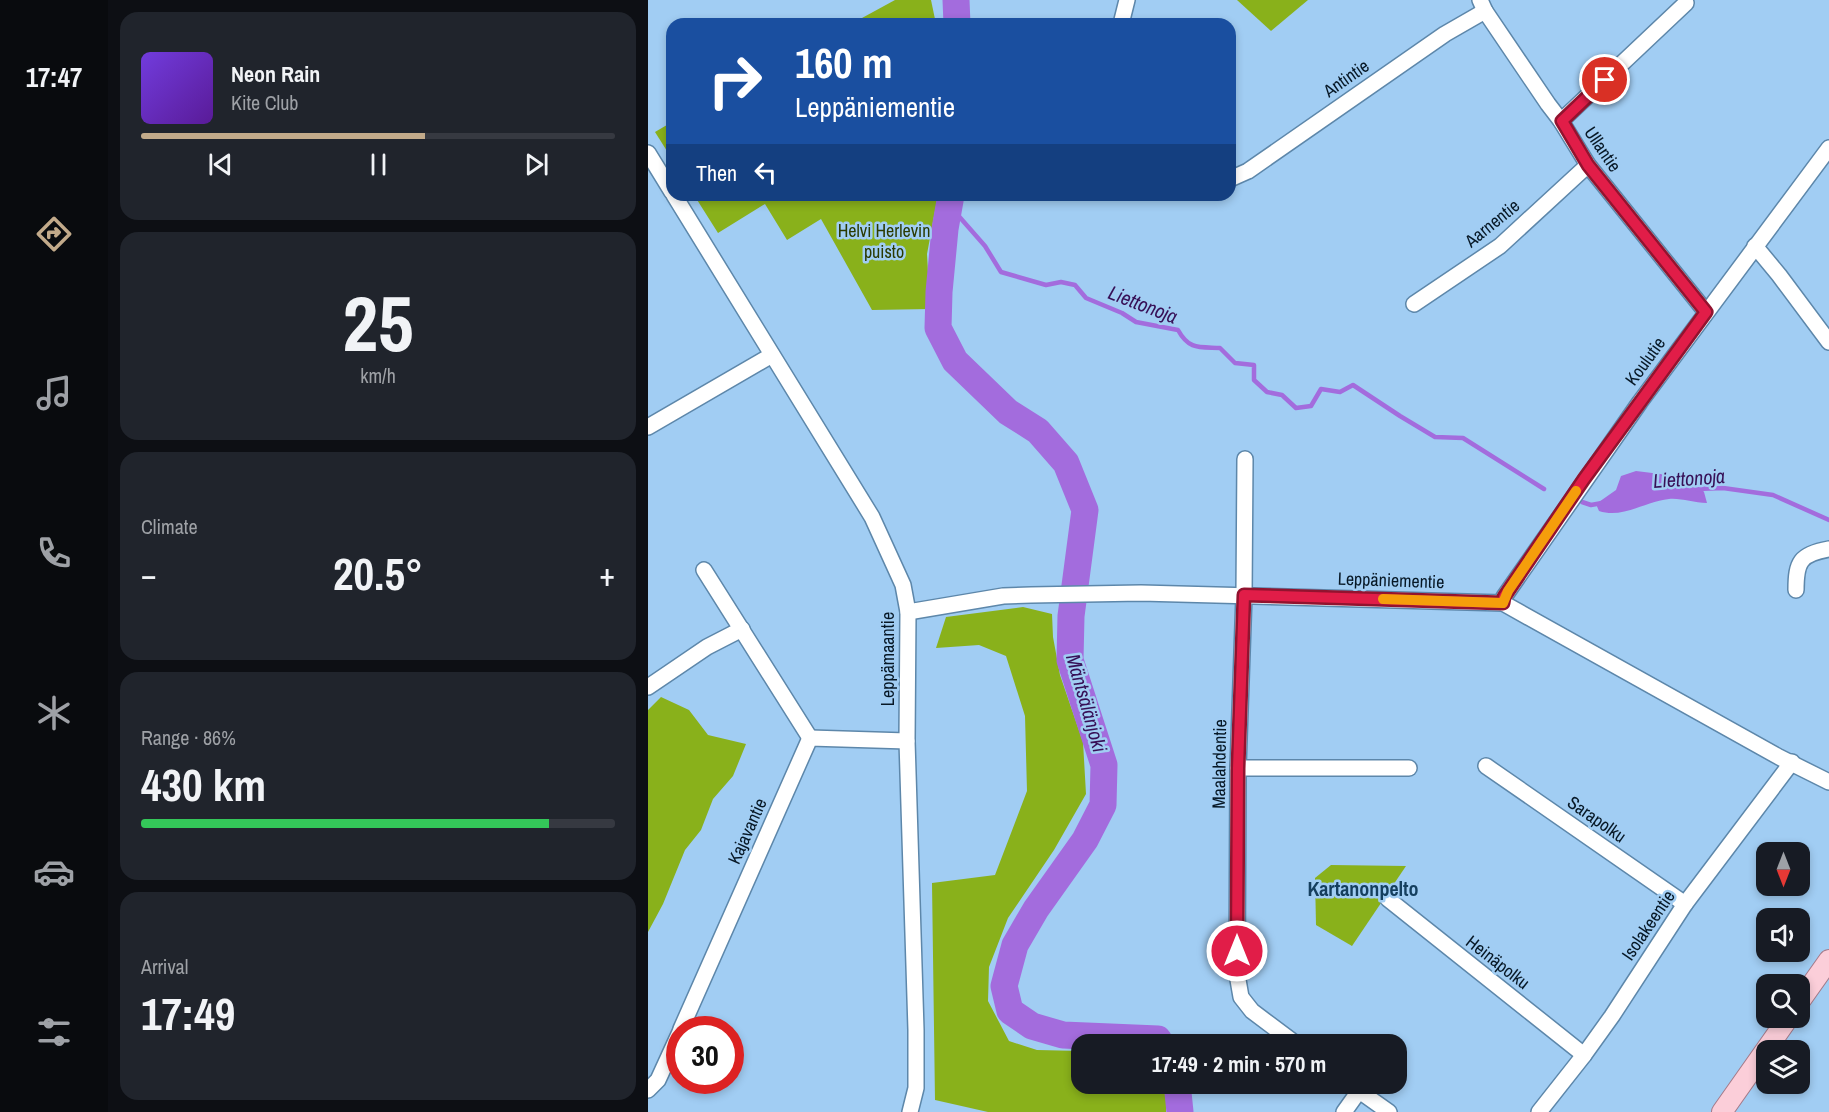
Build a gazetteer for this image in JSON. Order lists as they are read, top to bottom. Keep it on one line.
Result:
{"streets":{"street":["Antintie","Ullantie","Aarnentie","Koulutie","Leppäniementie","Leppämaantie","Maalahdentie","Sarapolku","Kajavantie","Isolakeentie","Heinäpolku"]},"crossings":[["Antintie","Ullantie"],["Ullantie","Aarnentie"],["Ullantie","Koulutie"],["Koulutie","Leppäniementie"],["Leppäniementie","Leppämaantie"],["Leppäniementie","Maalahdentie"],["Leppäniementie","Isolakeentie"],["Sarapolku","Isolakeentie"],["Isolakeentie","Heinäpolku"]],"districts":["Kartanonpelto"],"water":["Liettonoja","Mäntsälänjoki"],"parks":["Helvi Herlevin puisto"],"north":"bottom","page":{"tabs":"17:47","turn":["160 m","Leppäniementie"],"song":["Neon Rain","Kite Club"],"then":"Then","tile":[["25","km/h"],"Climate",["Range · 86%","430 km"],["Arrival","17:49"]],"heat":["−","20.5°","+"],"limit":"30","trip":"17:49 · 2 min · 570 m"}}
